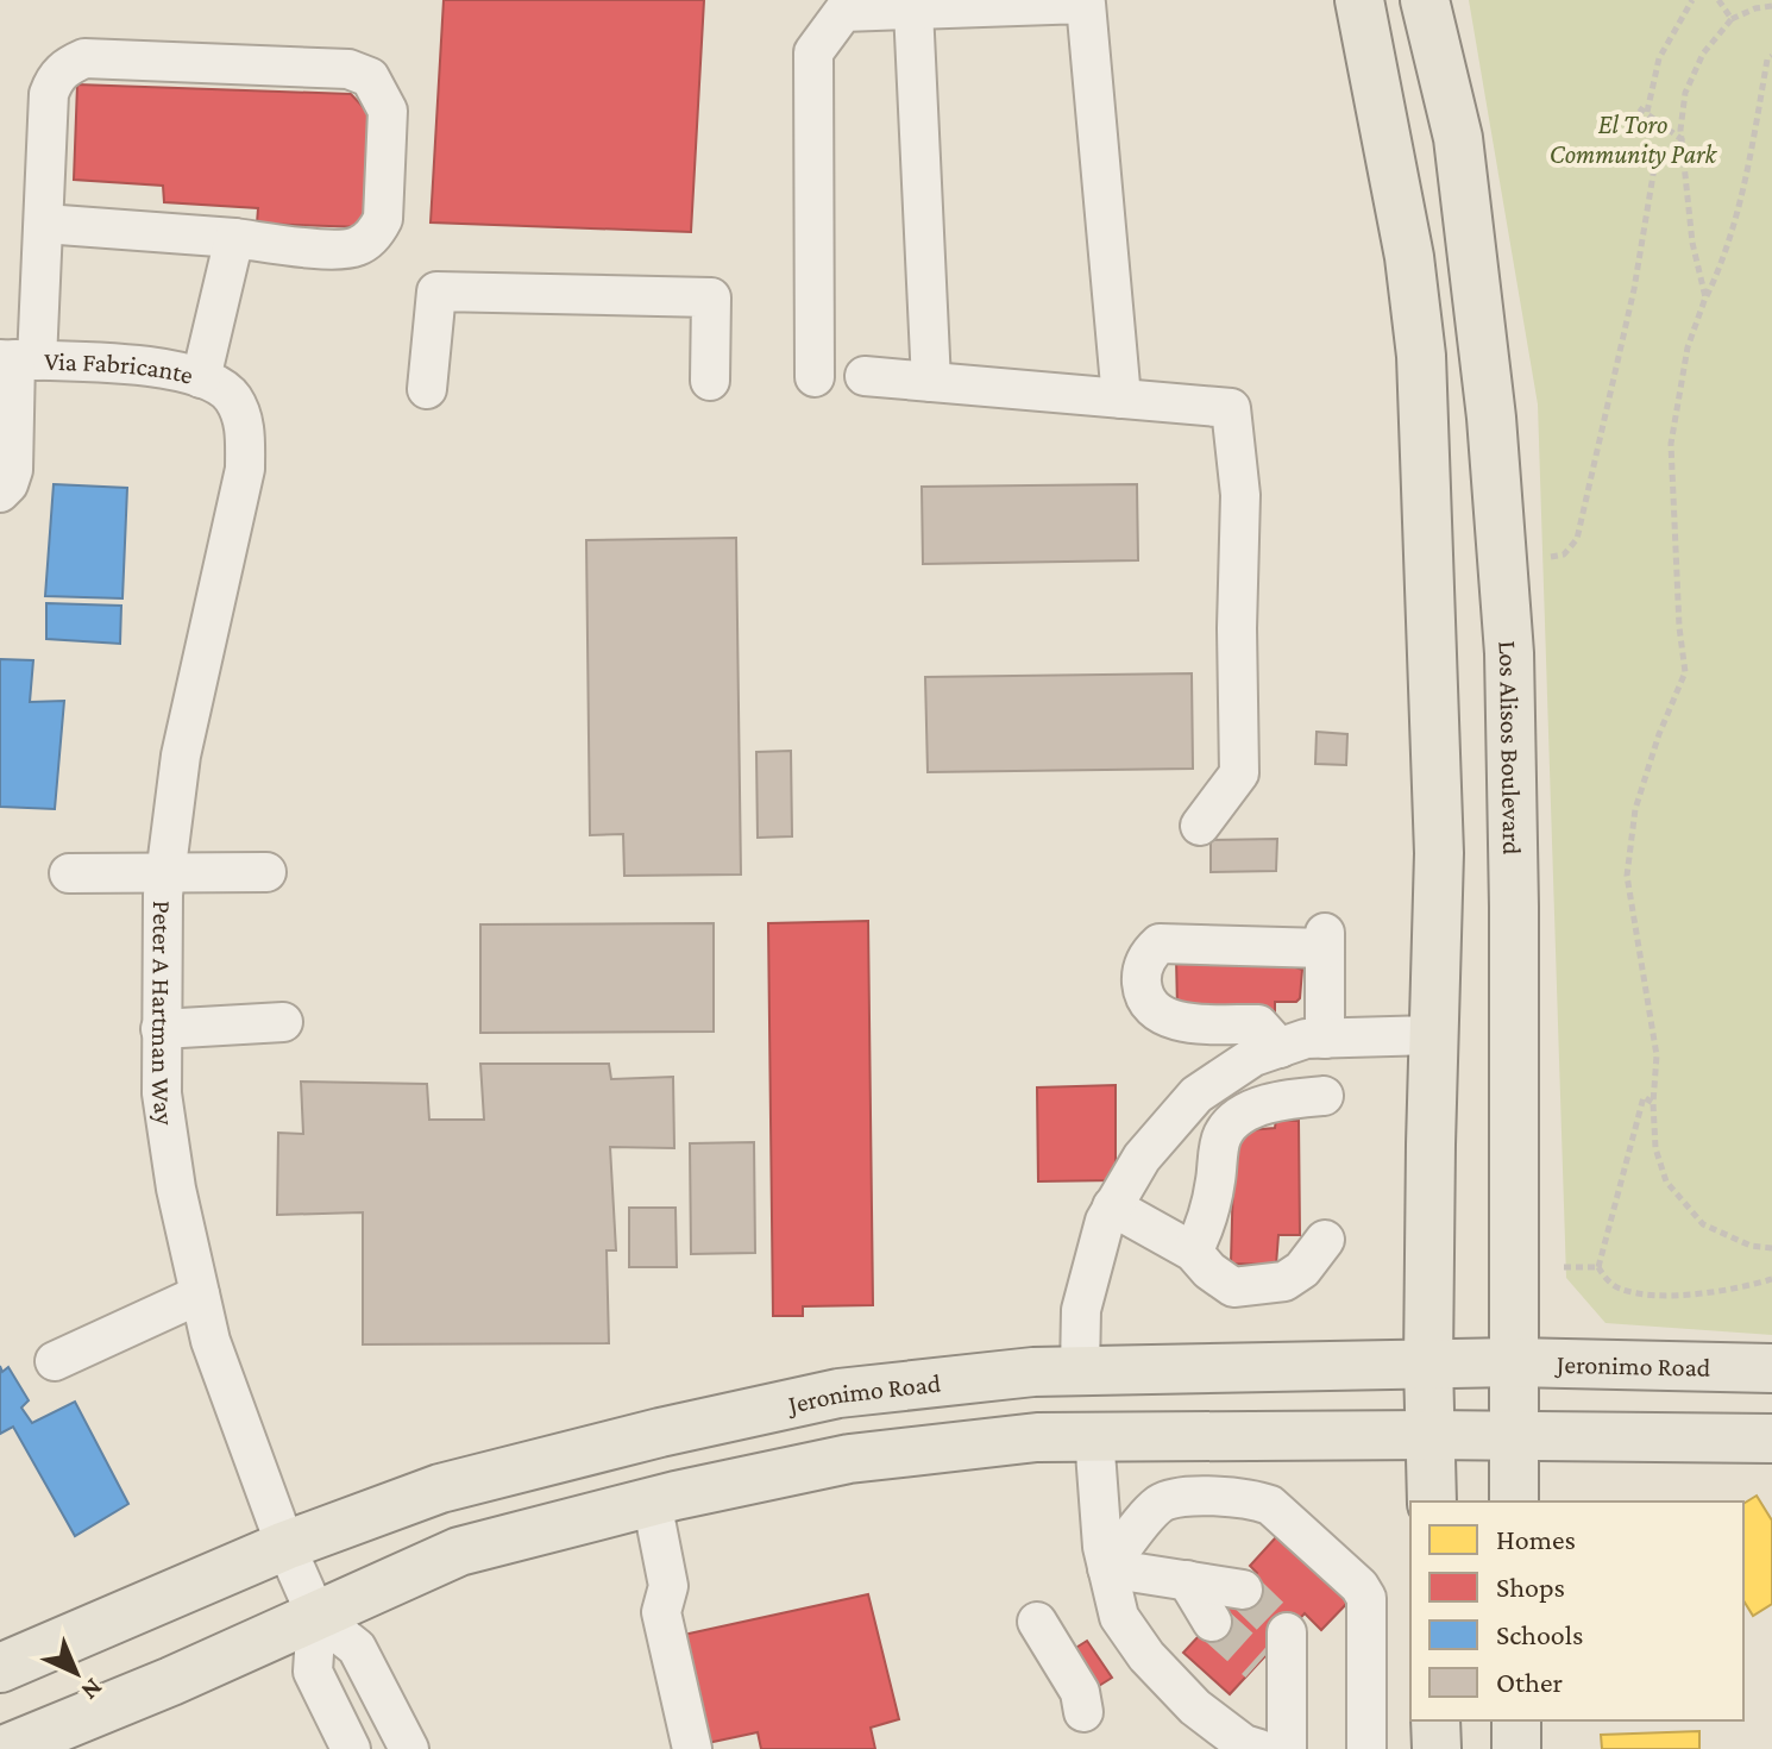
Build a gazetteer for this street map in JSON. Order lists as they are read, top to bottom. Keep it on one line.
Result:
{"streets":{"main road":["Los Alisos Boulevard","Jeronimo Road"],"street":["Via Fabricante","Peter A Hartman Way"]},"crossings":[["Via Fabricante","Peter A Hartman Way"],["Los Alisos Boulevard","Jeronimo Road"],["Peter A Hartman Way","Jeronimo Road"]],"parks":["El Toro Community Park"],"legend":["Homes","Shops","Schools","Other"],"north":"bottom right"}
